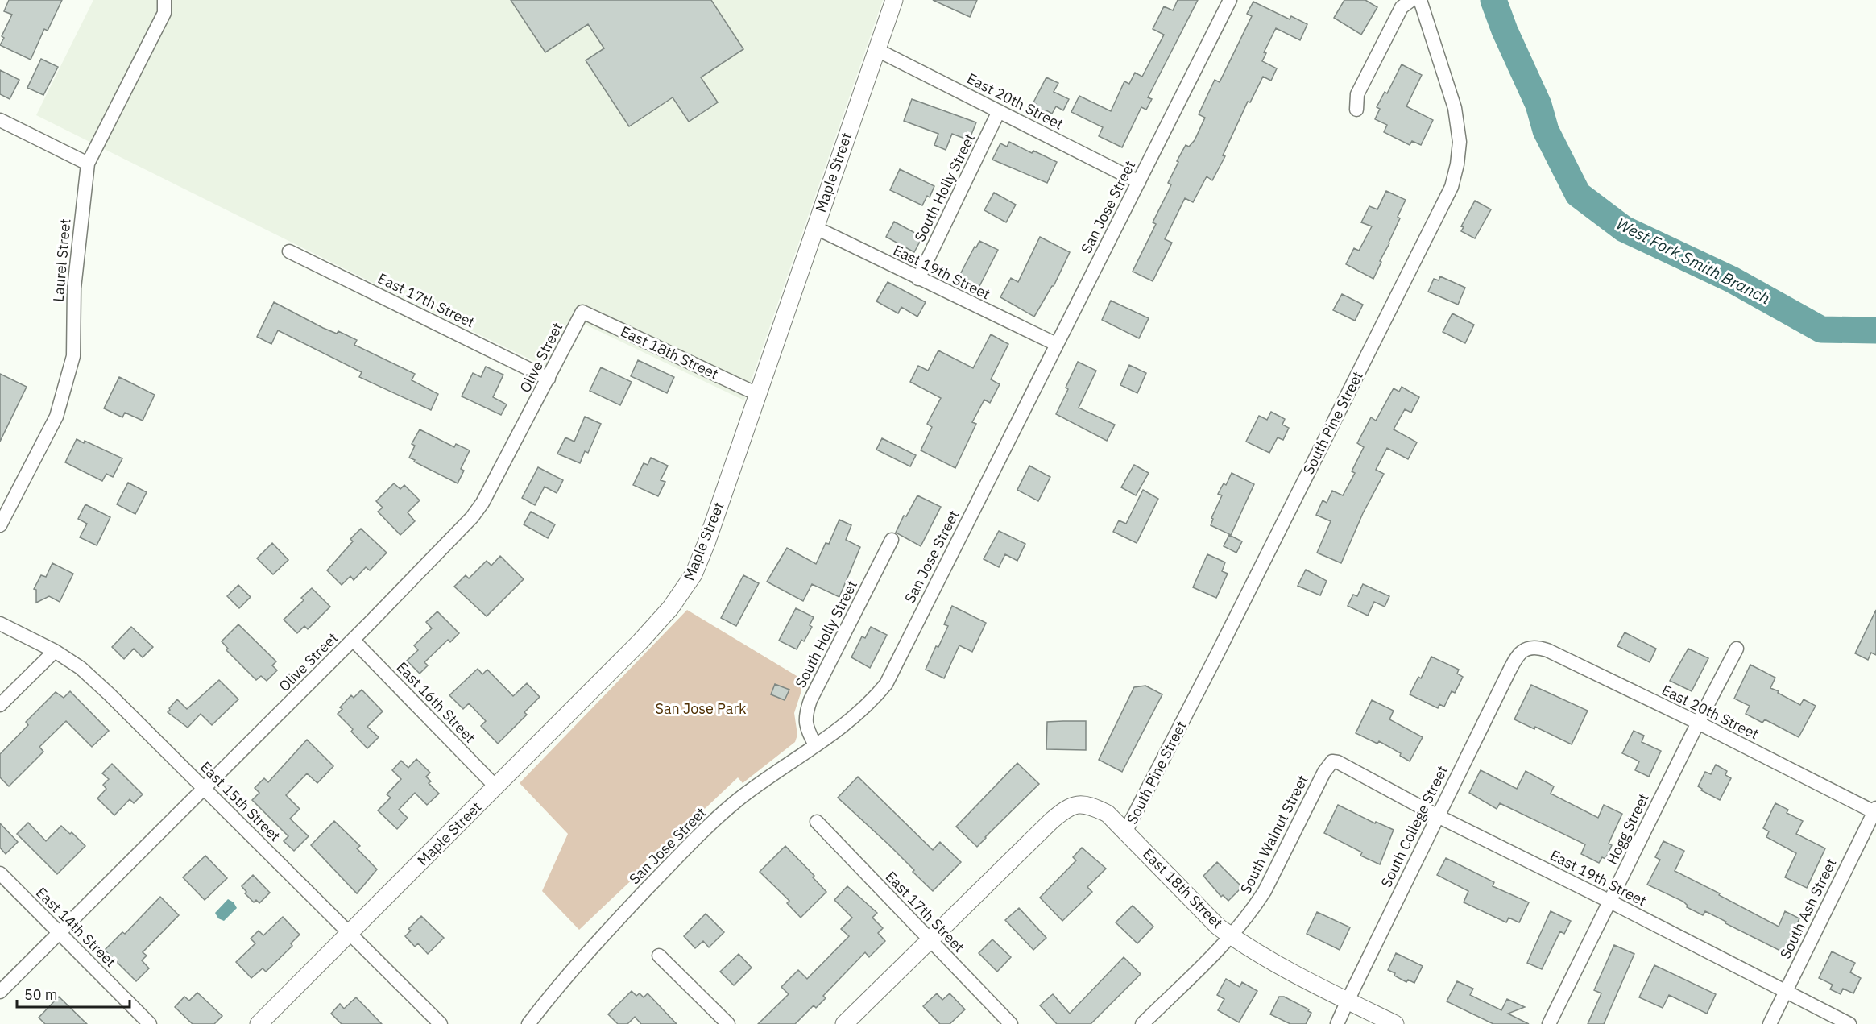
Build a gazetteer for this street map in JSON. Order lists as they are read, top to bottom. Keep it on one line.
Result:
{"streets":{"street":["East 20th Street","Maple Street","South Holly Street","San Jose Street","Laurel Street","East 19th Street","East 17th Street","East 18th Street","Olive Street","South Pine Street","East 16th Street","East 15th Street","South College Street","Hogg Street","South Walnut Street","South Ash Street","East 14th Street"]},"crossings":[["East 20th Street","Maple Street"],["East 20th Street","South Holly Street"],["East 20th Street","San Jose Street"],["East 20th Street","South College Street"],["East 20th Street","Hogg Street"],["East 20th Street","South Ash Street"],["Maple Street","East 19th Street"],["Maple Street","East 18th Street"],["Maple Street","East 16th Street"],["Maple Street","East 15th Street"],["South Holly Street","San Jose Street"],["South Holly Street","East 19th Street"],["San Jose Street","East 19th Street"],["East 19th Street","South College Street"],["East 19th Street","Hogg Street"],["East 19th Street","South Walnut Street"],["East 19th Street","South Ash Street"],["East 17th Street","East 18th Street"],["East 17th Street","Olive Street"],["East 18th Street","Olive Street"],["East 18th Street","South Pine Street"],["East 18th Street","South College Street"],["East 18th Street","South Walnut Street"],["Olive Street","East 16th Street"],["Olive Street","East 15th Street"],["Olive Street","East 14th Street"]],"water":["West Fork Smith Branch"],"parks":["San Jose Park"],"scale_bar":"50 m"}
